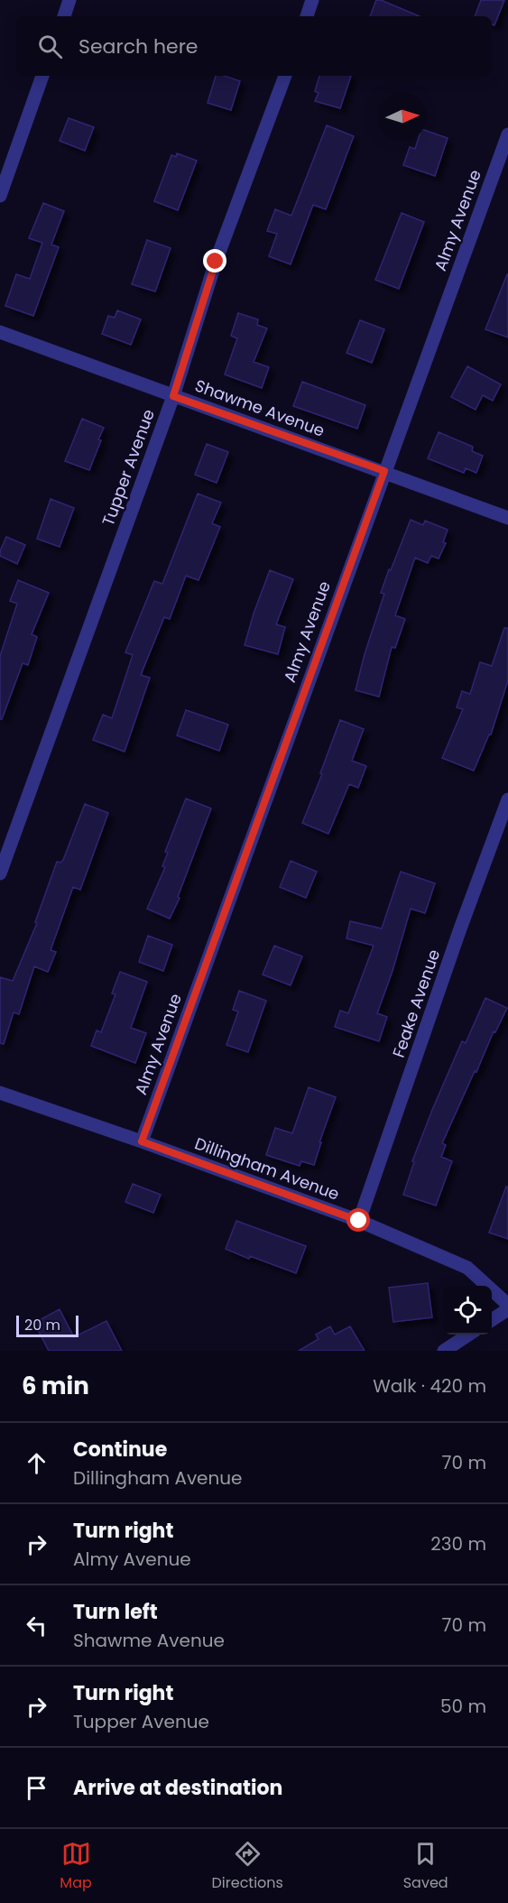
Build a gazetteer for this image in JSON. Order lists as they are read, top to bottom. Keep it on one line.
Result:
{"streets":{"street":["Almy Avenue","Shawme Avenue","Tupper Avenue","Feake Avenue","Dillingham Avenue"]},"crossings":[["Almy Avenue","Shawme Avenue"],["Almy Avenue","Dillingham Avenue"],["Shawme Avenue","Tupper Avenue"],["Feake Avenue","Dillingham Avenue"]],"scale_bar":"20 m","north":"right","page":{"search":"Search here","scale":"20 m","heading":["6 min","Walk · 420 m"],"list":[["Continue","Dillingham Avenue","70 m"],["Turn right","Almy Avenue","230 m"],["Turn left","Shawme Avenue","70 m"],["Turn right","Tupper Avenue","50 m"],"Arrive at destination"],"nav":["Map","Directions","Saved"]}}
